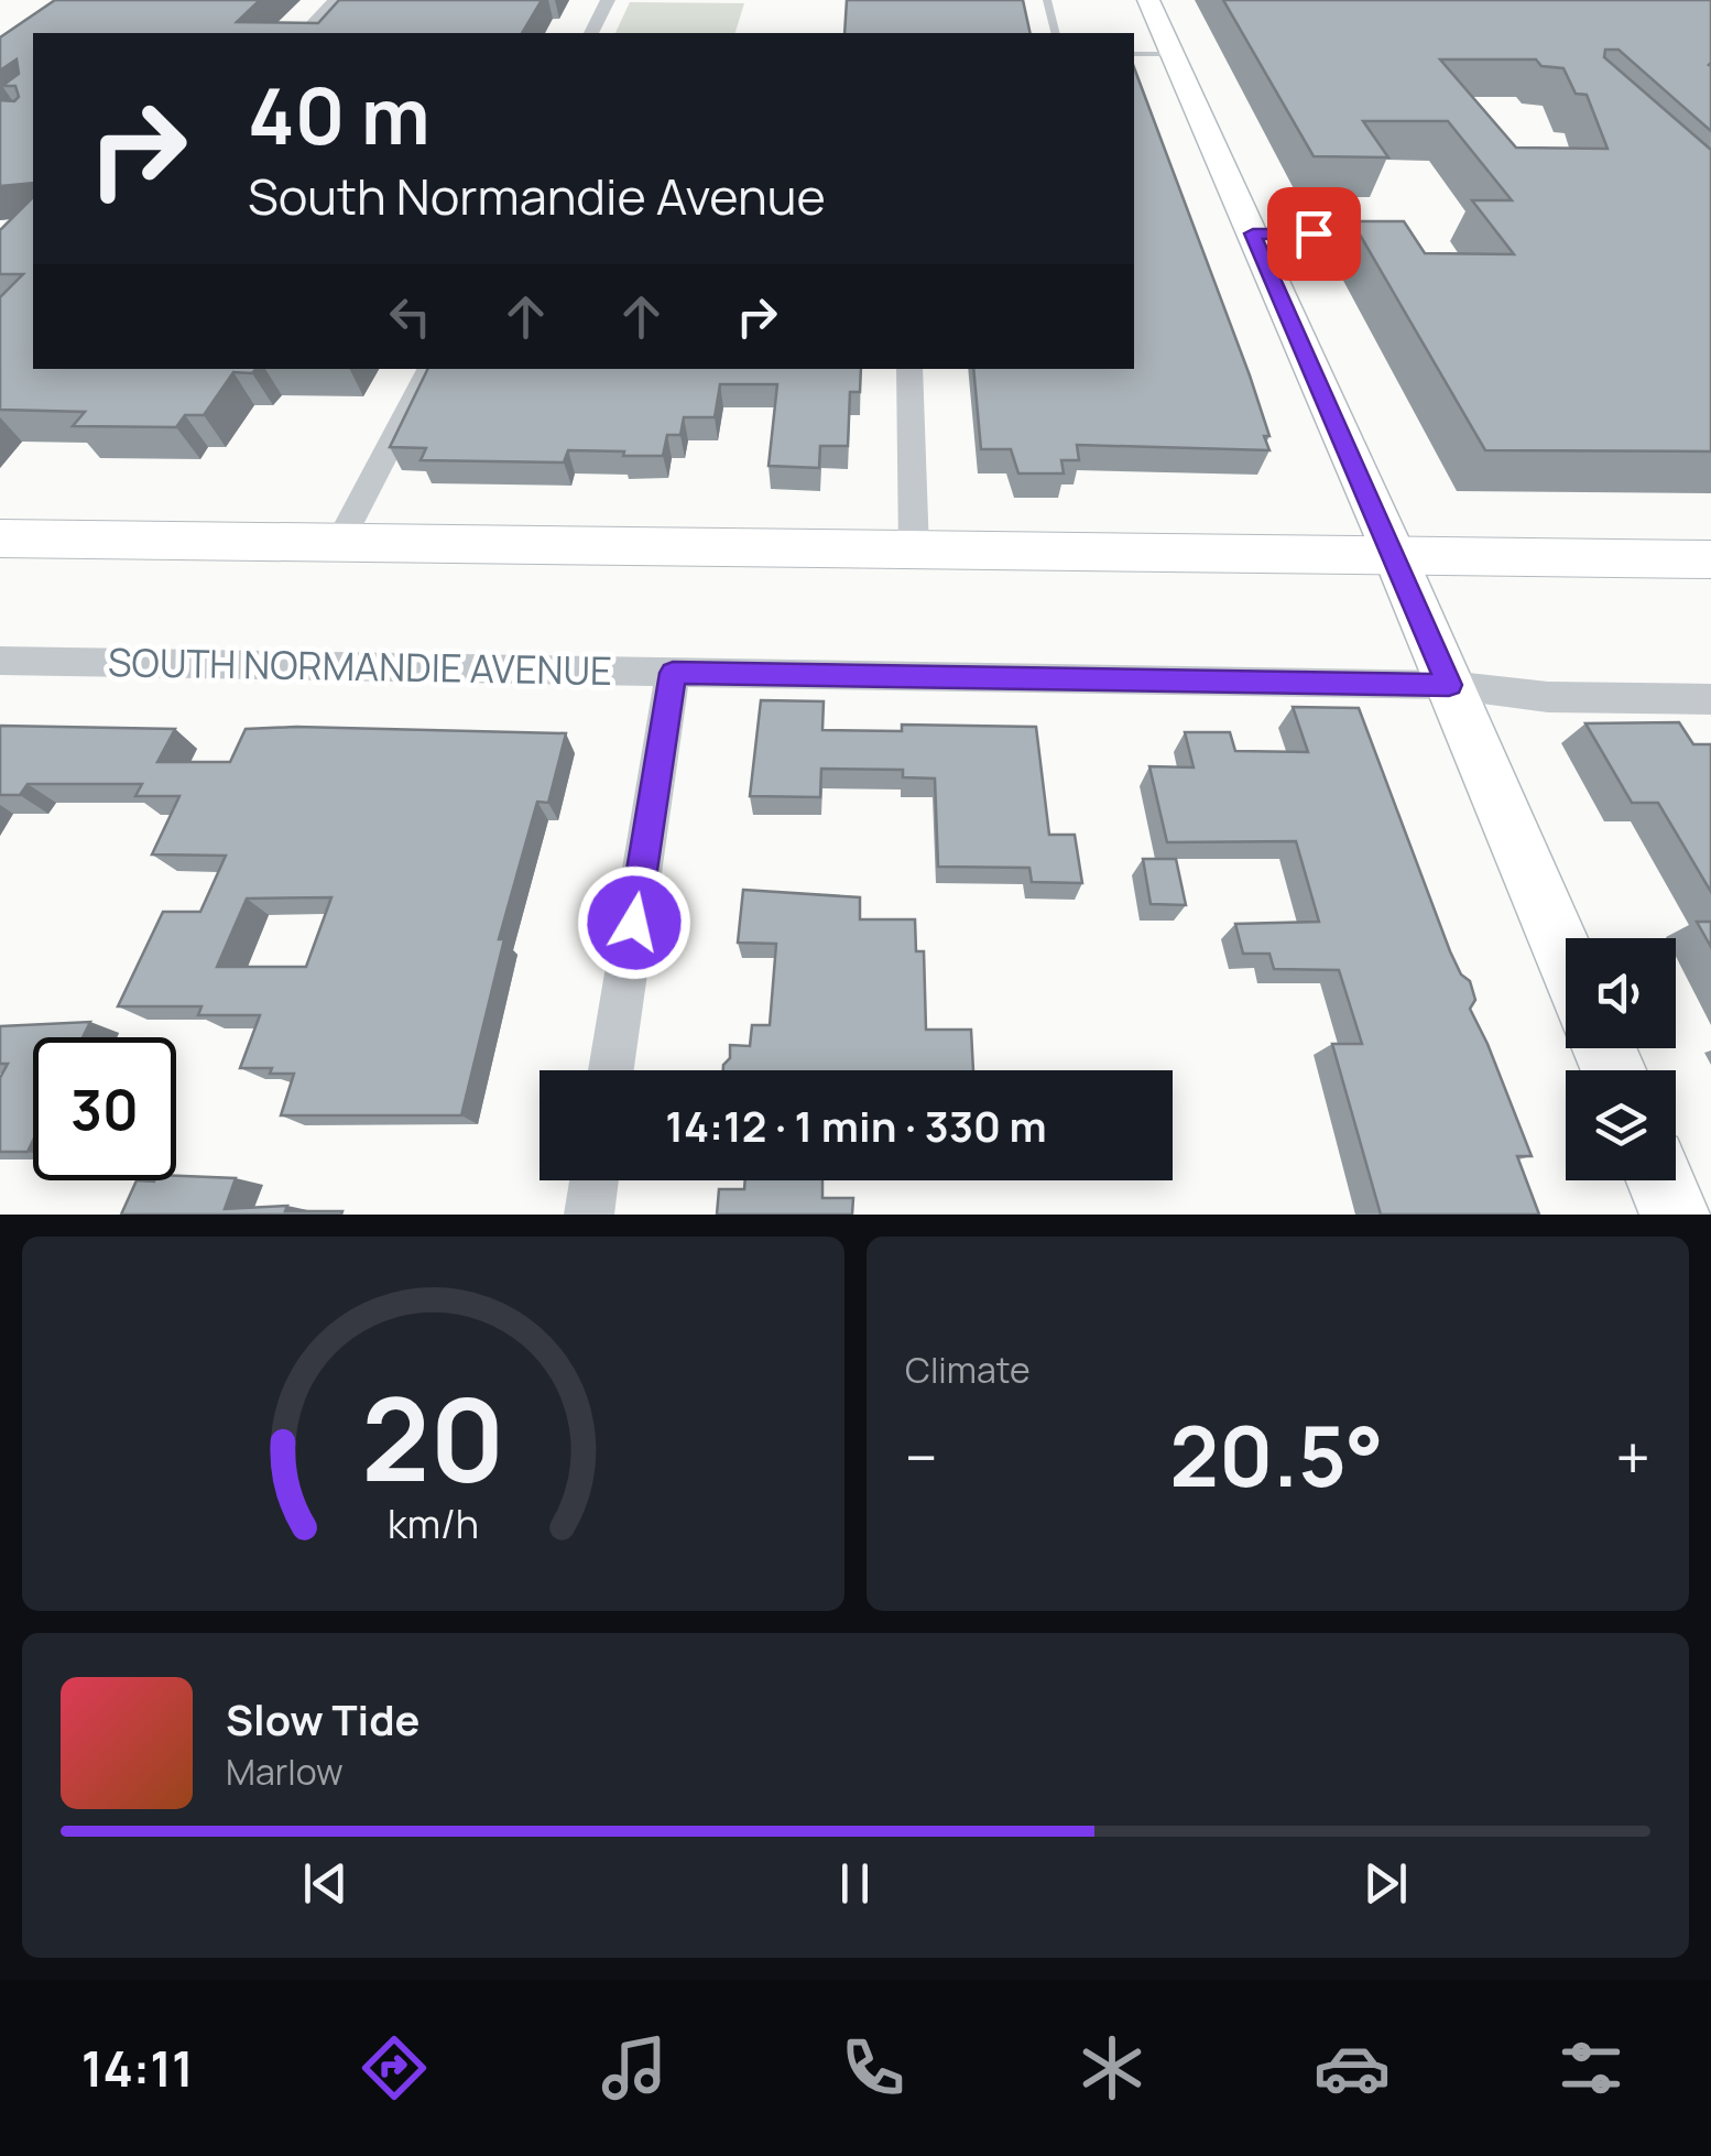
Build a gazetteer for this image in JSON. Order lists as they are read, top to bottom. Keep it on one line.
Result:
{"streets":{"street":["SOUTH NORMANDIE AVENUE"]},"page":{"turn":["40 m","South Normandie Avenue"],"limit":"30","trip":"14:12 · 1 min · 330 m","tile":"Climate","heat":["−","20.5°","+"],"song":["Slow Tide","Marlow"],"tabs":"14:11","gauge":["20","km/h"]}}
